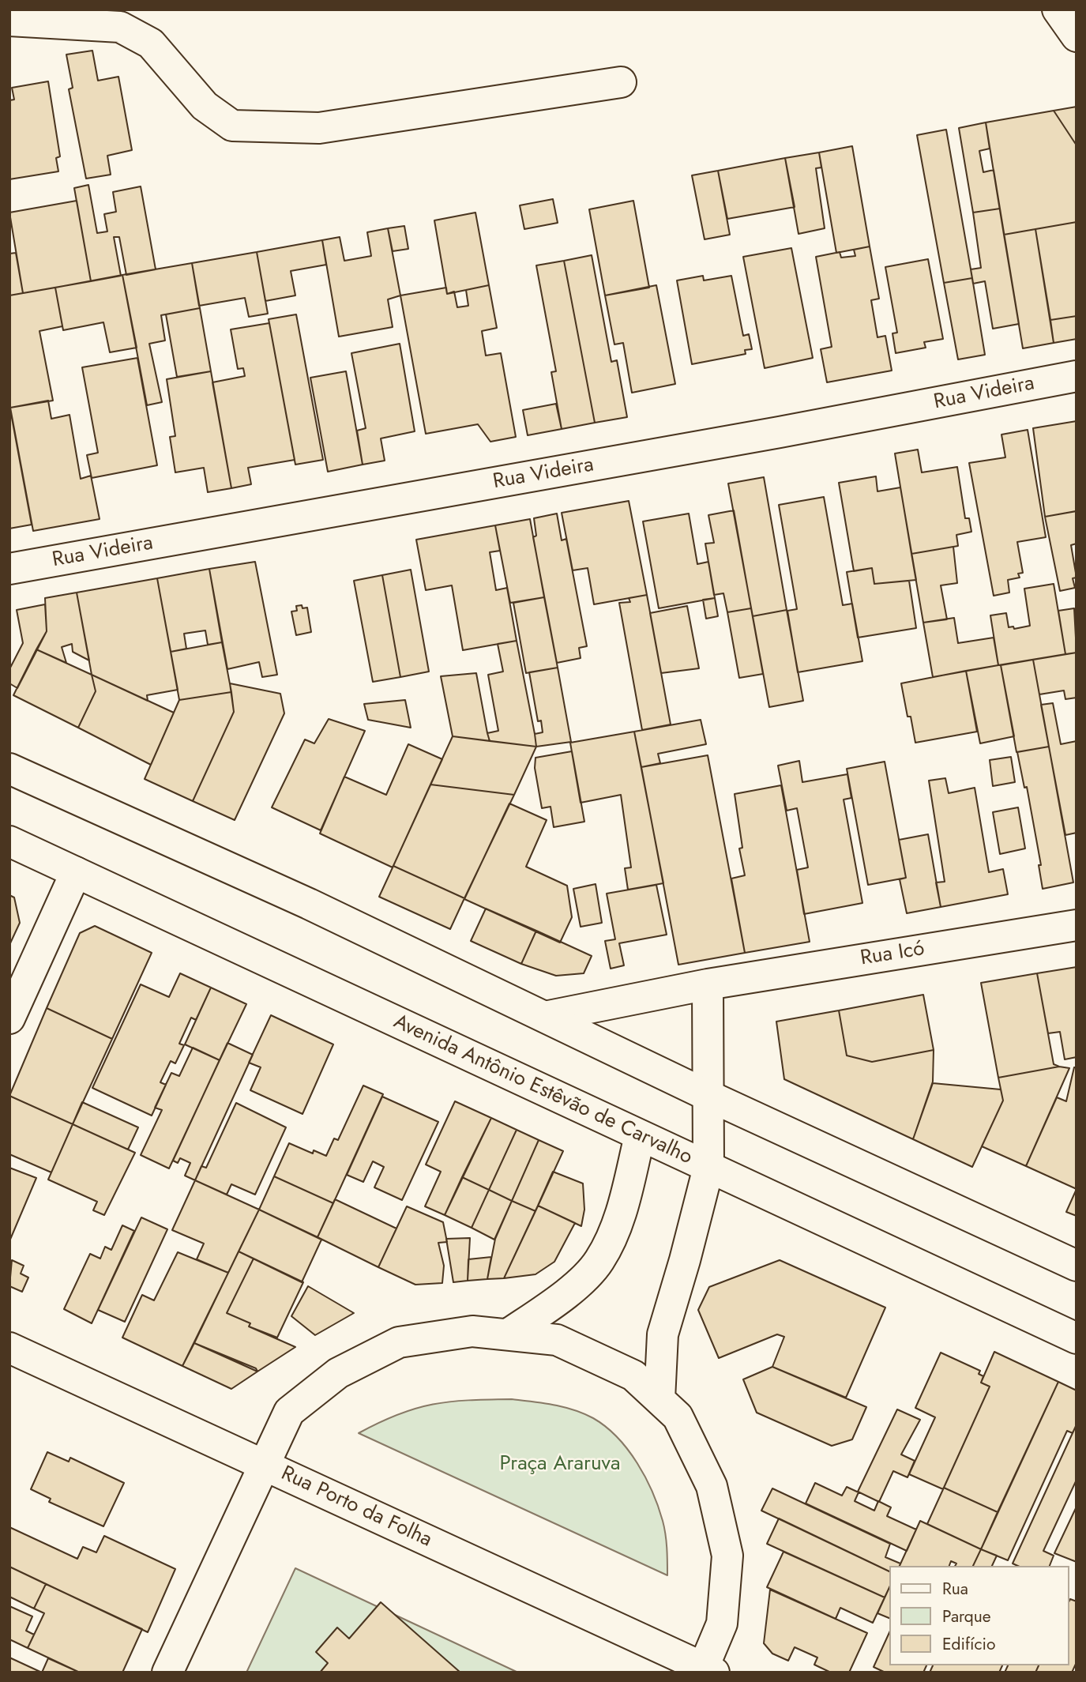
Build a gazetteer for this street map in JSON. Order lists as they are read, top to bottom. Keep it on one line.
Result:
{"streets":{"street":["Rua Videira","Rua Icó","Avenida Antônio Estêvão de Carvalho","Rua Porto da Folha"]},"parks":["Praça Araruva"],"legend":["Rua","Parque","Edifício"]}
